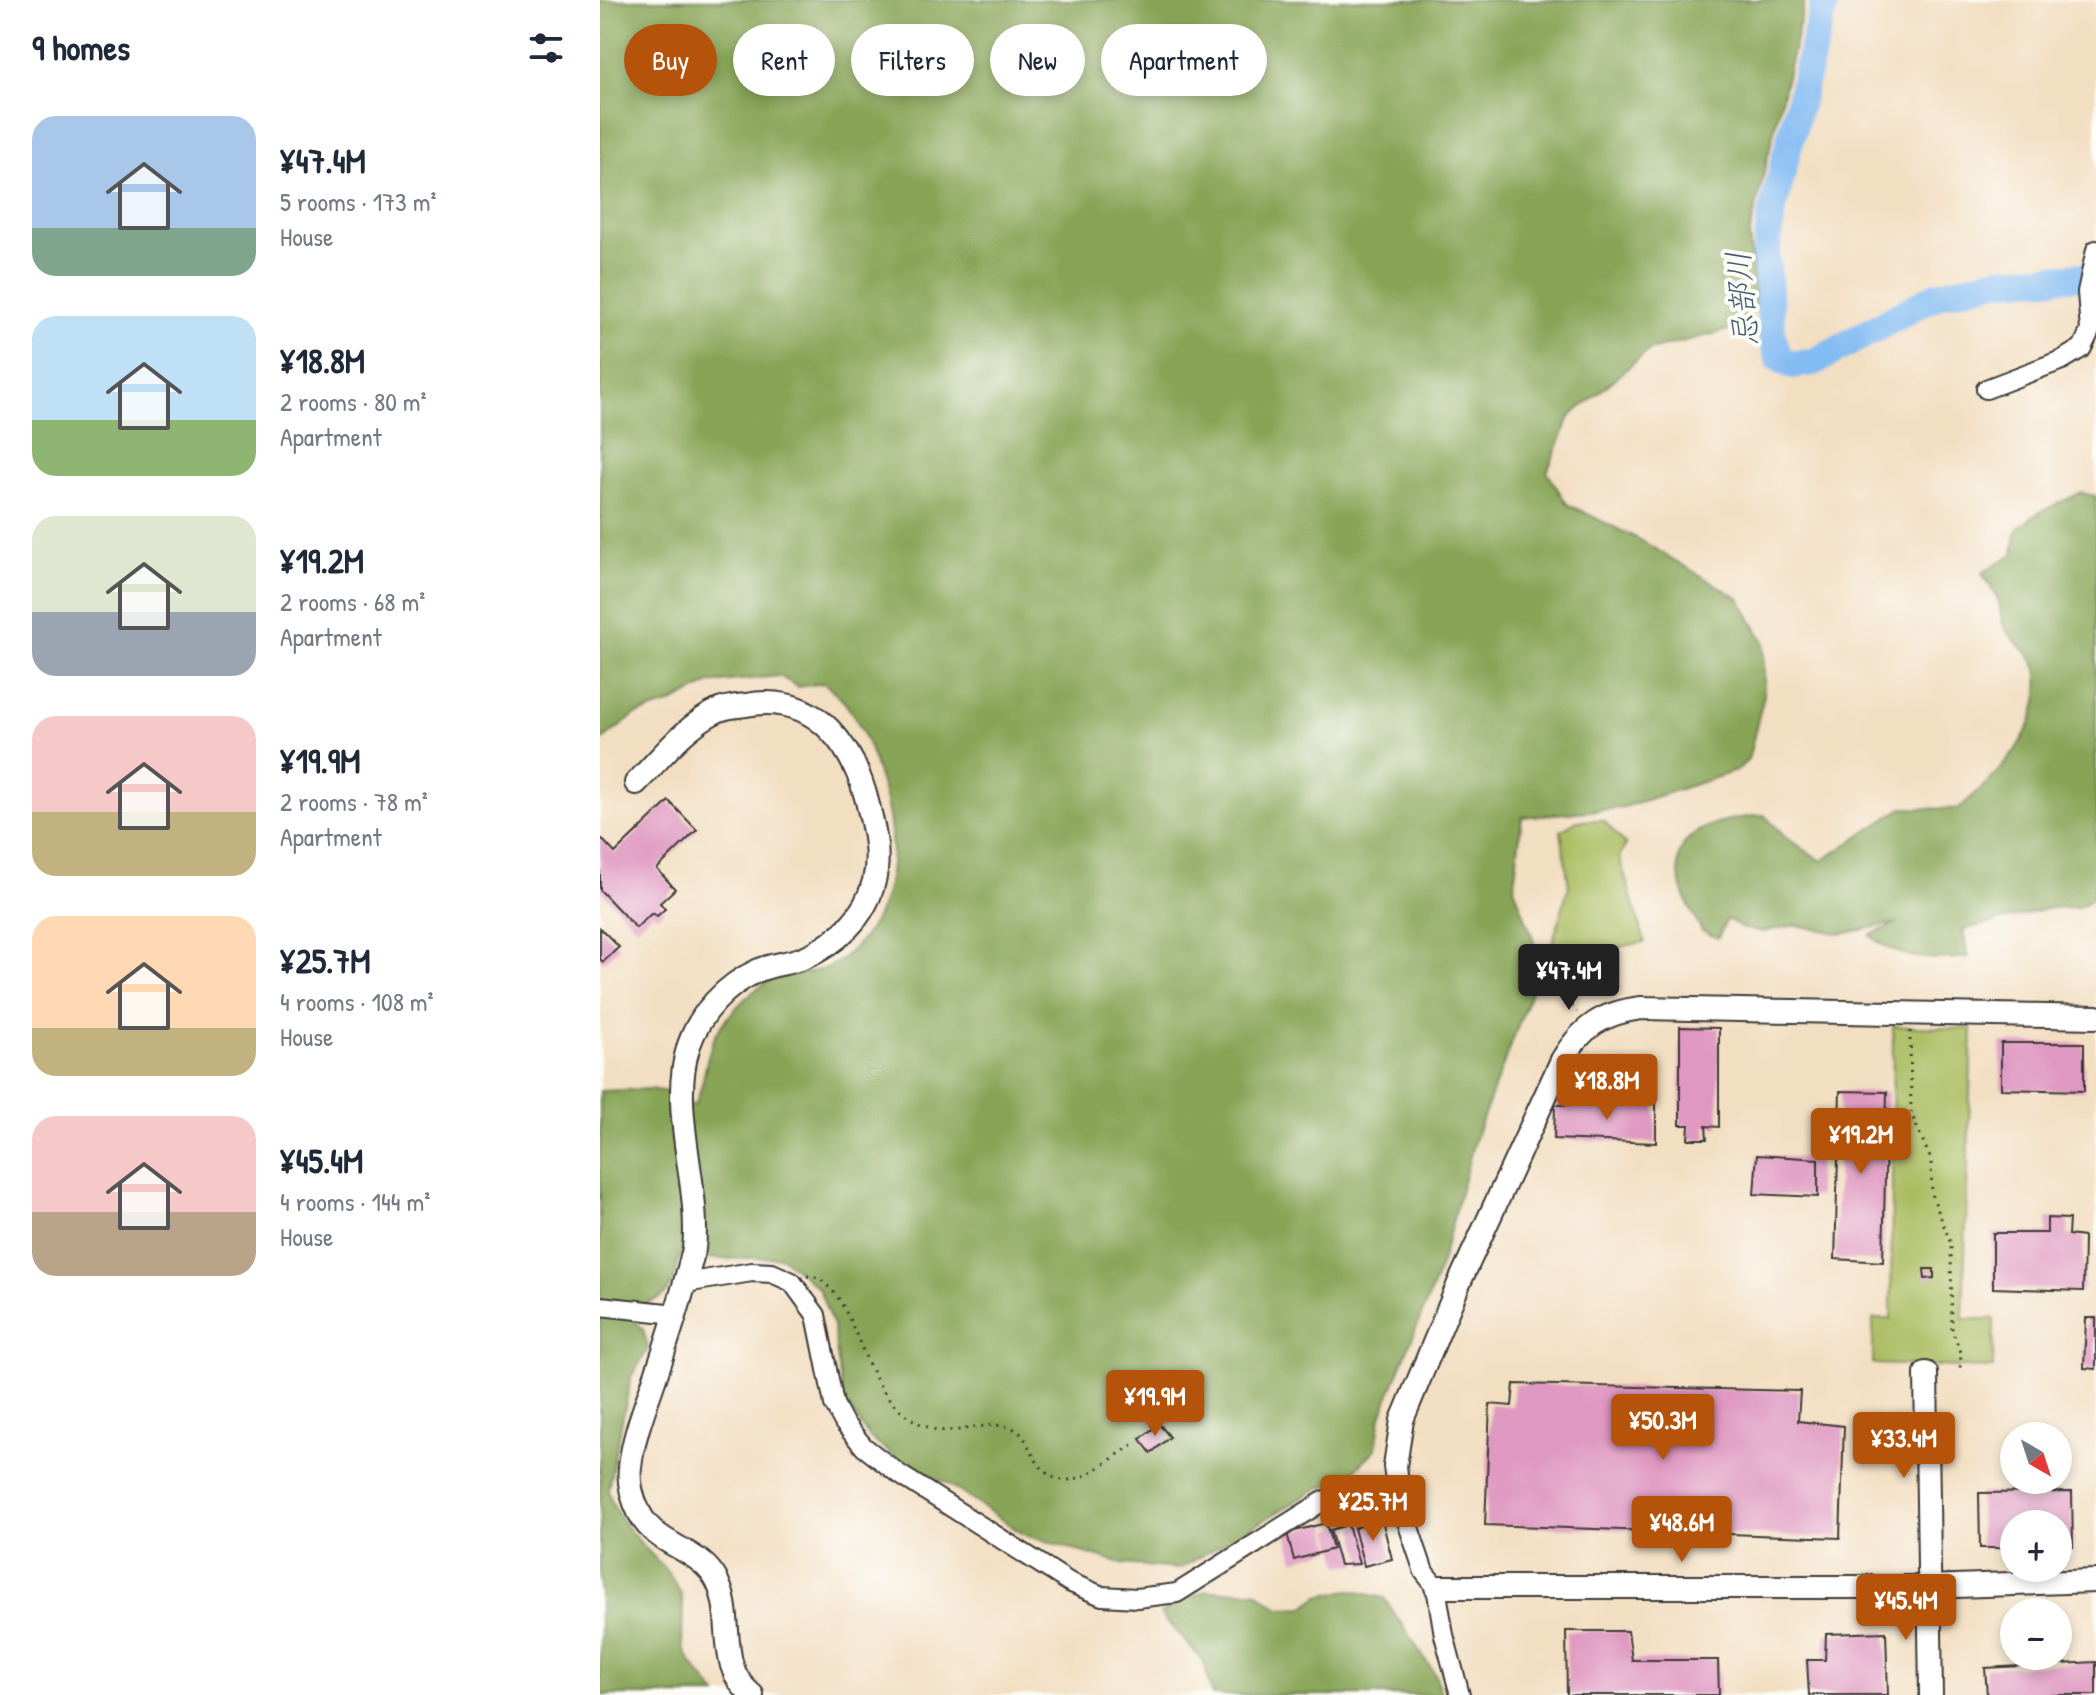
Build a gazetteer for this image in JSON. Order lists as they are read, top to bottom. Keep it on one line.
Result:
{"water":["忌部川"],"north":"bottom right","page":{"heading":"9 homes","chip":["Buy","Rent","Filters","New","Apartment"],"list":[{"name":"¥47.4M","note":"5 rooms · 173 m² · House"},{"name":"¥18.8M","note":"2 rooms · 80 m² · Apartment"},{"name":"¥19.2M","note":"2 rooms · 68 m² · Apartment"},{"name":"¥19.9M","note":"2 rooms · 78 m² · Apartment"},{"name":"¥25.7M","note":"4 rooms · 108 m² · House"},{"name":"¥45.4M","note":"4 rooms · 144 m² · House"}],"price":["¥47.4M","¥18.8M","¥19.2M","¥19.9M","¥50.3M","¥33.4M","¥25.7M","¥48.6M","¥45.4M"],"map_buttons":["+","−"]}}
